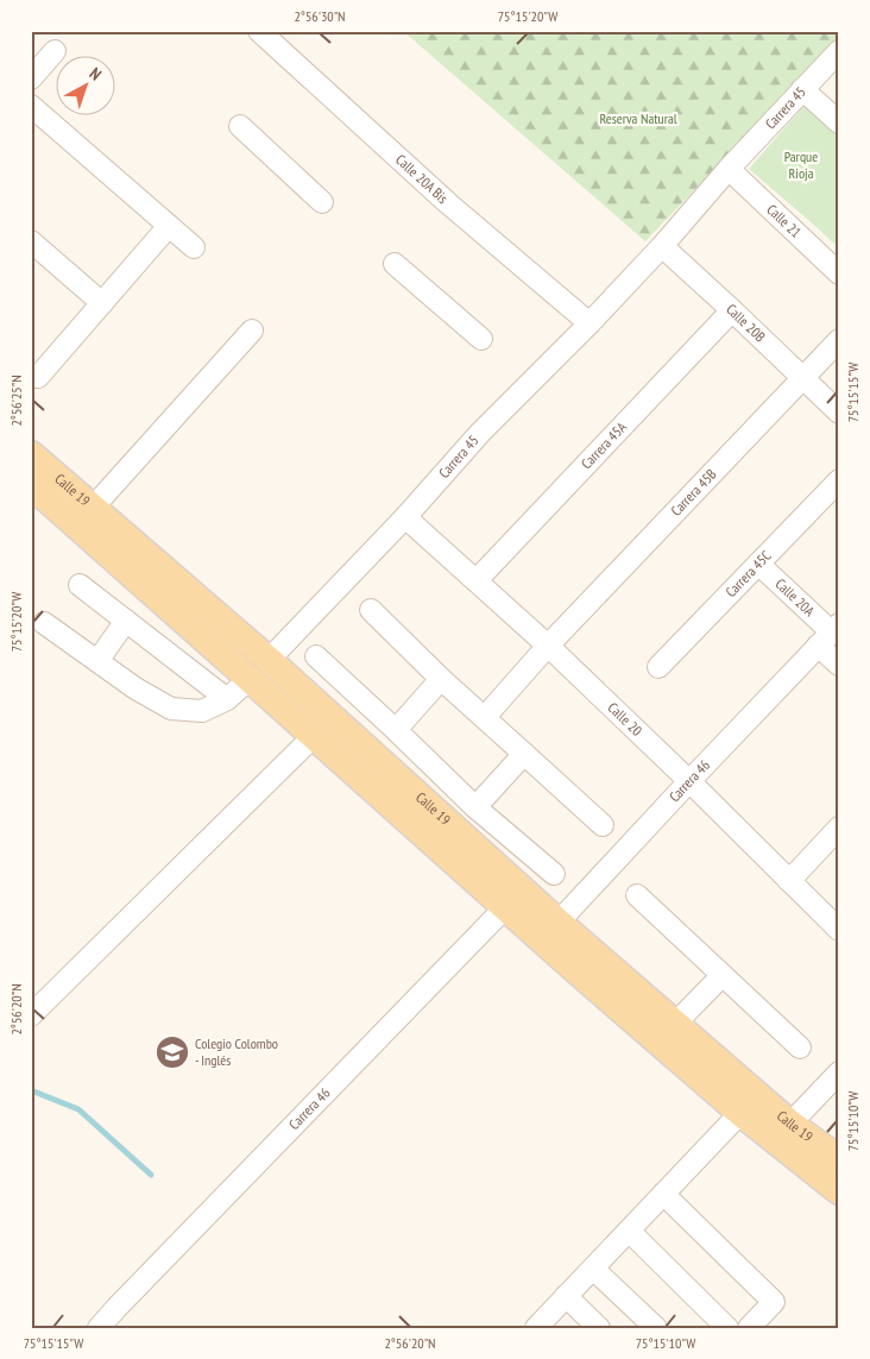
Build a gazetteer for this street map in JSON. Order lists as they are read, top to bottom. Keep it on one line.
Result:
{"streets":{"main road":["Calle 19"],"street":["Carrera 45","Calle 20A Bis","Calle 21","Calle 20B","Carrera 45A","Carrera 45B","Carrera 45C","Calle 20A","Calle 20","Carrera 46"]},"crossings":[["Carrera 45","Calle 20A Bis"],["Carrera 45","Calle 21"],["Carrera 45","Calle 20B"],["Carrera 45","Calle 19"],["Carrera 45","Calle 20"],["Calle 20B","Carrera 45A"],["Calle 20B","Carrera 45B"],["Carrera 45A","Calle 20"],["Calle 19","Carrera 46"],["Carrera 45B","Calle 20"],["Carrera 45C","Calle 20A"],["Calle 20A","Carrera 46"],["Calle 20","Carrera 46"]],"parks":["Reserva Natural","Parque Rioja"],"places":{"school or university":["Colegio Colombo - Inglés"]},"north":"top right","coordinates":["2°56'30\"N","75°15'20\"W","75°15'15\"W","2°56'25\"N","2°56'20\"N","75°15'10\"W"]}
